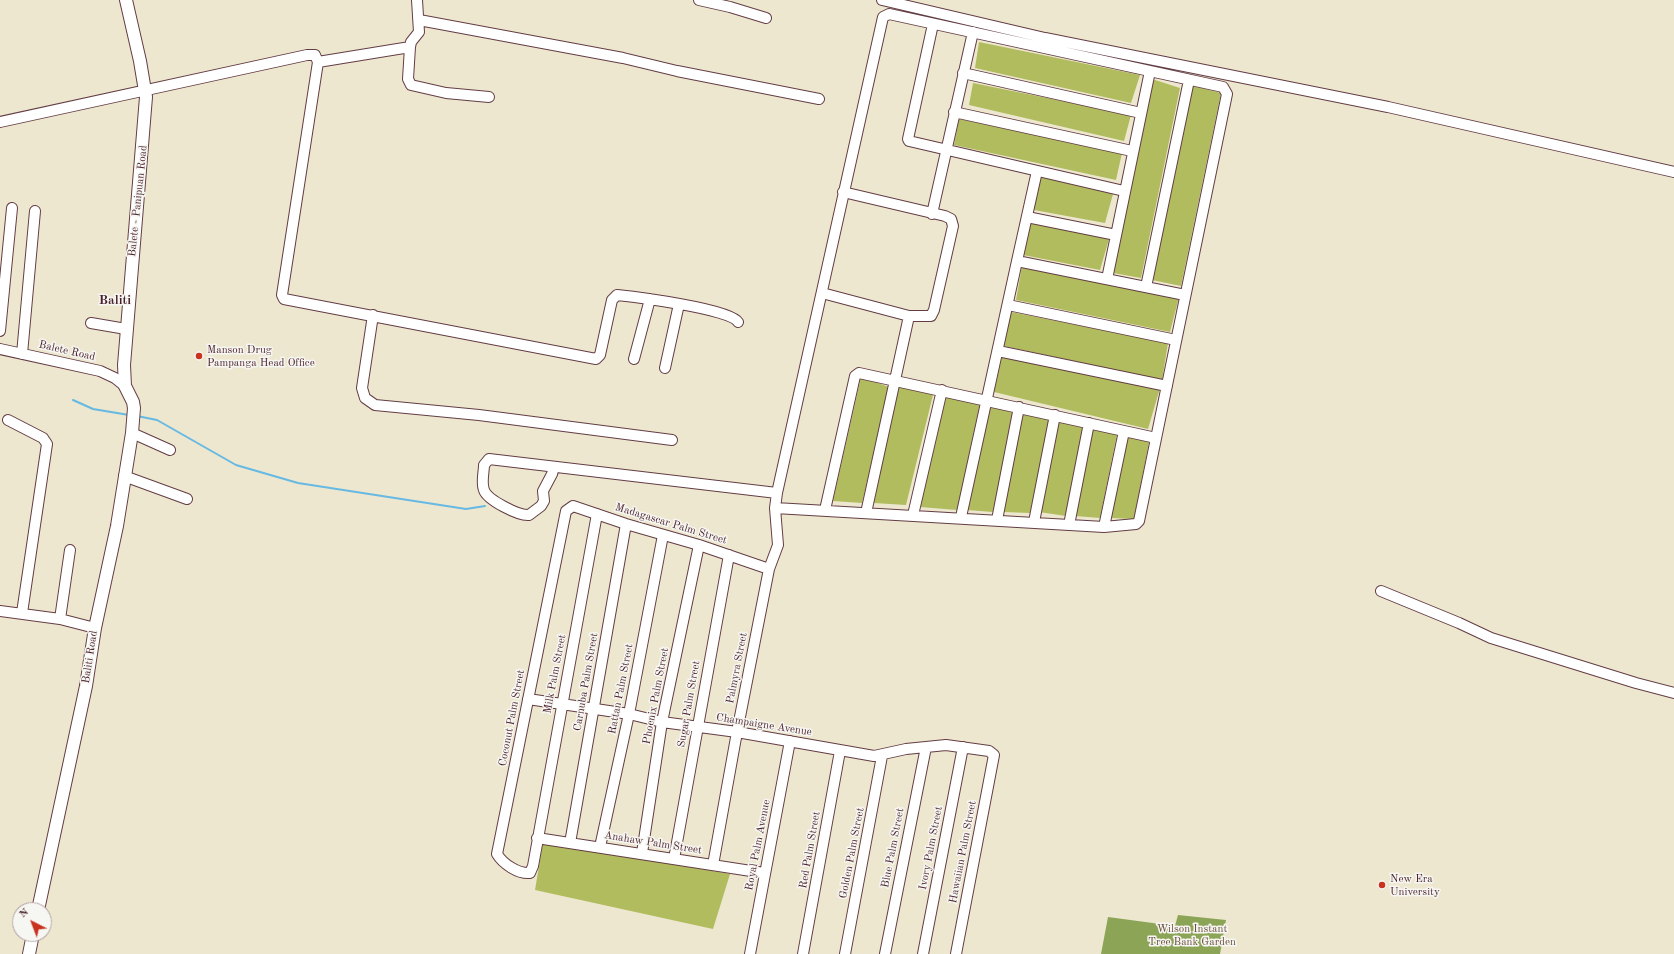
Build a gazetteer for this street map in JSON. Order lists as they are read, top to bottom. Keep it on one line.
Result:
{"streets":{"main road":["Balete - Panipuan Road","Baliti Road"],"street":["Balete Road","Madagascar Palm Street","Palmyra Street","Milk Palm Street","Carnuba Palm Street","Rattan Palm Street","Phoenix Palm Street","Sugar Palm Street","Coconut Palm Street","Champaigne Avenue","Anahaw Palm Street","Royal Palm Avenue","Blue Palm Street","Ivory Palm Street","Red Palm Street","Hawaiian Palm Street","Golden Palm Street"]},"crossings":[["Balete - Panipuan Road","Balete Road"],["Balete - Panipuan Road","Baliti Road"],["Madagascar Palm Street","Palmyra Street"],["Madagascar Palm Street","Milk Palm Street"],["Madagascar Palm Street","Carnuba Palm Street"],["Madagascar Palm Street","Rattan Palm Street"],["Madagascar Palm Street","Phoenix Palm Street"],["Madagascar Palm Street","Sugar Palm Street"],["Madagascar Palm Street","Coconut Palm Street"],["Palmyra Street","Champaigne Avenue"],["Palmyra Street","Anahaw Palm Street"],["Milk Palm Street","Coconut Palm Street"],["Milk Palm Street","Champaigne Avenue"],["Milk Palm Street","Anahaw Palm Street"],["Carnuba Palm Street","Champaigne Avenue"],["Carnuba Palm Street","Anahaw Palm Street"],["Rattan Palm Street","Champaigne Avenue"],["Rattan Palm Street","Anahaw Palm Street"],["Phoenix Palm Street","Champaigne Avenue"],["Phoenix Palm Street","Anahaw Palm Street"],["Sugar Palm Street","Champaigne Avenue"],["Sugar Palm Street","Anahaw Palm Street"],["Coconut Palm Street","Champaigne Avenue"],["Coconut Palm Street","Anahaw Palm Street"],["Champaigne Avenue","Royal Palm Avenue"],["Champaigne Avenue","Blue Palm Street"],["Champaigne Avenue","Ivory Palm Street"],["Champaigne Avenue","Red Palm Street"],["Champaigne Avenue","Hawaiian Palm Street"],["Champaigne Avenue","Golden Palm Street"],["Anahaw Palm Street","Royal Palm Avenue"]],"districts":["Baliti"],"parks":["Wilson Instant Tree Bank Garden"],"places":["Manson Drug Pampanga Head Office","New Era University"],"north":"top left"}
